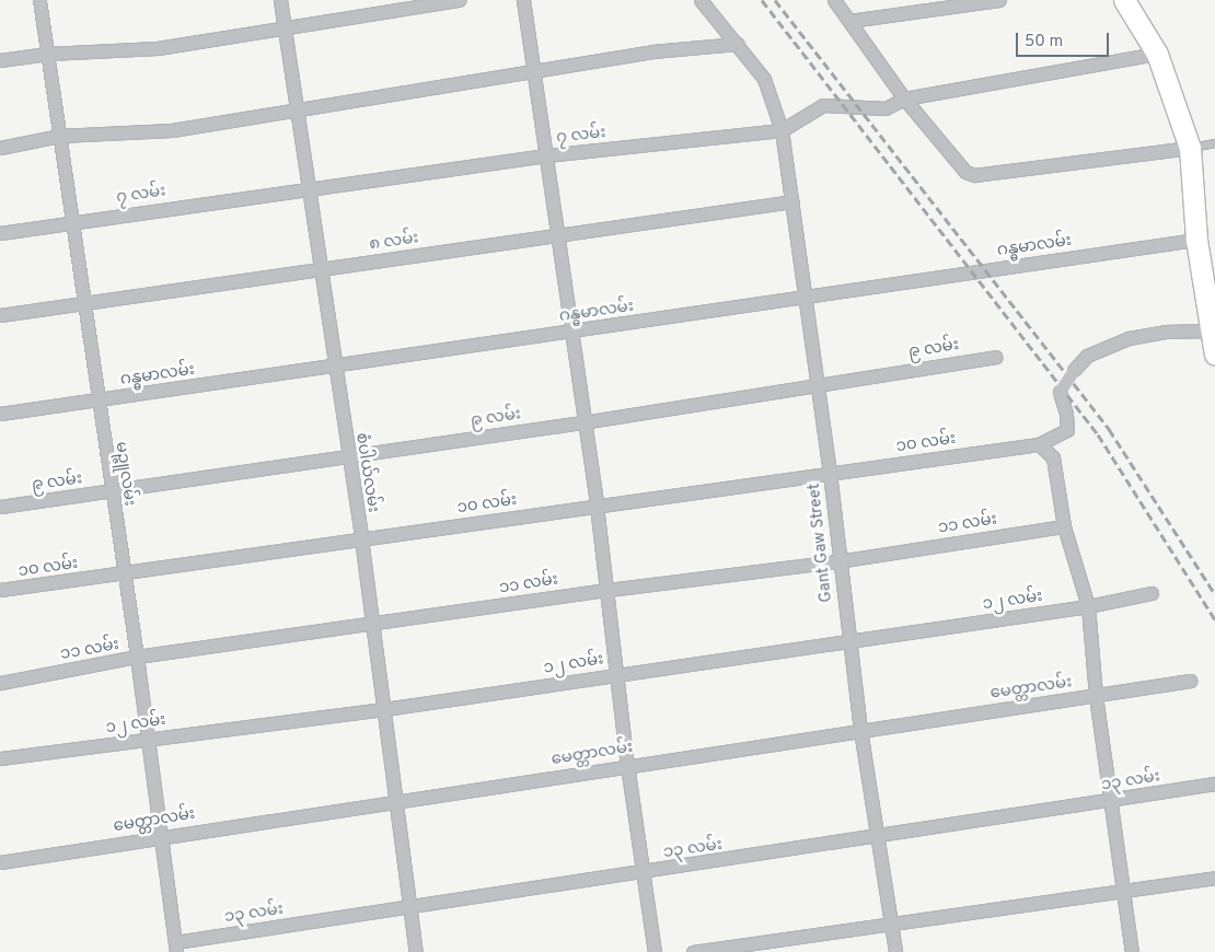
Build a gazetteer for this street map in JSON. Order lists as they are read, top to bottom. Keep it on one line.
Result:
{"streets":{"street":["၇ လမ်း","၈ လမ်း","ဂန္ဓမာလမ်း","၉ လမ်း","၁၀ လမ်း","စံပါယ်လမ်း","မဉ္ဇူလမ်း","၁၁ လမ်း","Gant Gaw Street","၁၂ လမ်း","မေတ္တာလမ်း","၁၃ လမ်း"]},"crossings":[["၇ လမ်း","စံပါယ်လမ်း"],["၇ လမ်း","မဉ္ဇူလမ်း"],["၇ လမ်း","Gant Gaw Street"],["၈ လမ်း","စံပါယ်လမ်း"],["၈ လမ်း","မဉ္ဇူလမ်း"],["၈ လမ်း","Gant Gaw Street"],["ဂန္ဓမာလမ်း","စံပါယ်လမ်း"],["ဂန္ဓမာလမ်း","မဉ္ဇူလမ်း"],["ဂန္ဓမာလမ်း","Gant Gaw Street"],["၉ လမ်း","စံပါယ်လမ်း"],["၉ လမ်း","မဉ္ဇူလမ်း"],["၉ လမ်း","Gant Gaw Street"],["၁၀ လမ်း","စံပါယ်လမ်း"],["၁၀ လမ်း","မဉ္ဇူလမ်း"],["၁၀ လမ်း","Gant Gaw Street"],["စံပါယ်လမ်း","၁၁ လမ်း"],["စံပါယ်လမ်း","၁၂ လမ်း"],["စံပါယ်လမ်း","မေတ္တာလမ်း"],["စံပါယ်လမ်း","၁၃ လမ်း"],["မဉ္ဇူလမ်း","၁၁ လမ်း"],["မဉ္ဇူလမ်း","၁၂ လမ်း"],["မဉ္ဇူလမ်း","မေတ္တာလမ်း"],["မဉ္ဇူလမ်း","၁၃ လမ်း"],["၁၁ လမ်း","Gant Gaw Street"],["Gant Gaw Street","၁၂ လမ်း"],["Gant Gaw Street","မေတ္တာလမ်း"],["Gant Gaw Street","၁၃ လမ်း"]],"scale_bar":"50 m"}
